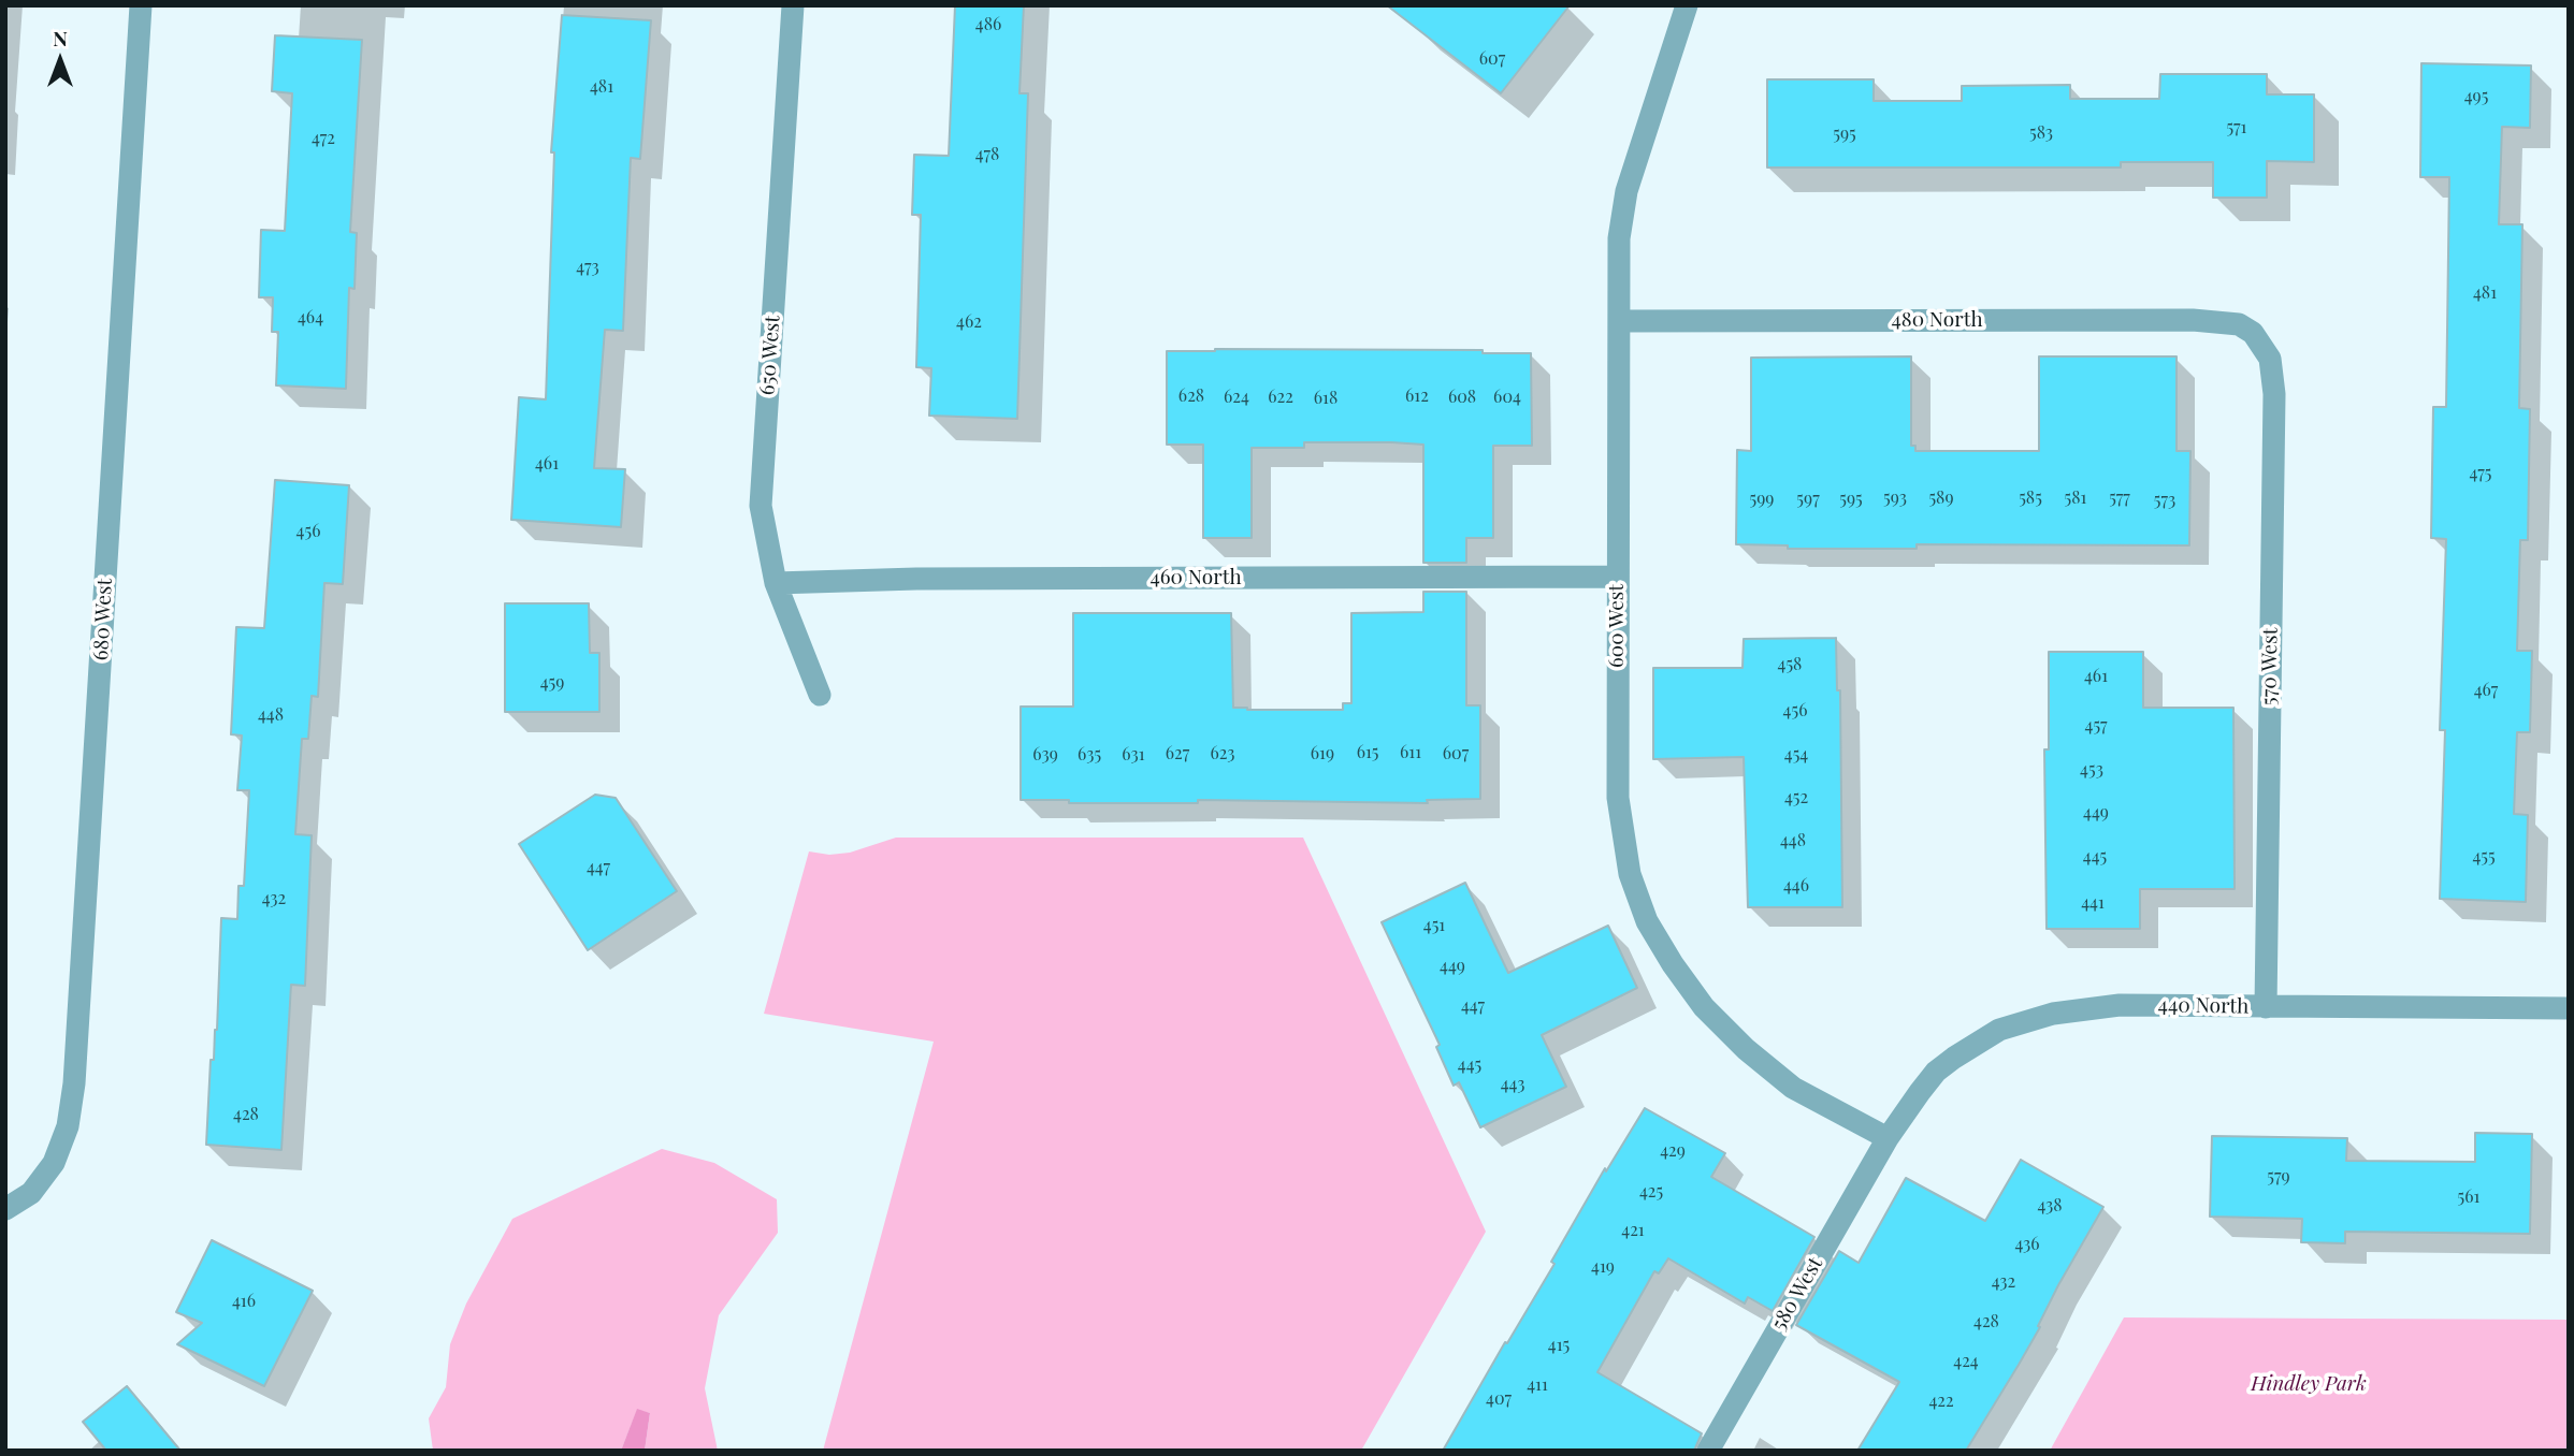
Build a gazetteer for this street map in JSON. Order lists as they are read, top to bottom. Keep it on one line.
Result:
{"streets":{"street":["480 North","650 West","460 North","680 West","600 West","570 West","440 North","580 West"]},"crossings":[["480 North","600 West"],["480 North","570 West"],["650 West","460 North"],["460 North","600 West"],["600 West","440 North"],["600 West","580 West"],["570 West","440 North"],["440 North","580 West"]],"parks":["Hindley Park"],"house_numbers":["486","607","481","495","571","583","595","472","478","473","481","464","462","628","612","624","622","608","604","618","461","475","593","589","585","581","577","599","597","595","573","456","458","461","459","467","456","448","457","615","611","627","623","619","607","639","635","631","454","453","452","449","448","445","455","447","446","432","441","451","449","447","445","443","428","429","579","425","561","438","421","436","419","432","416","428","415","424","411","407","422"],"north":"top"}
